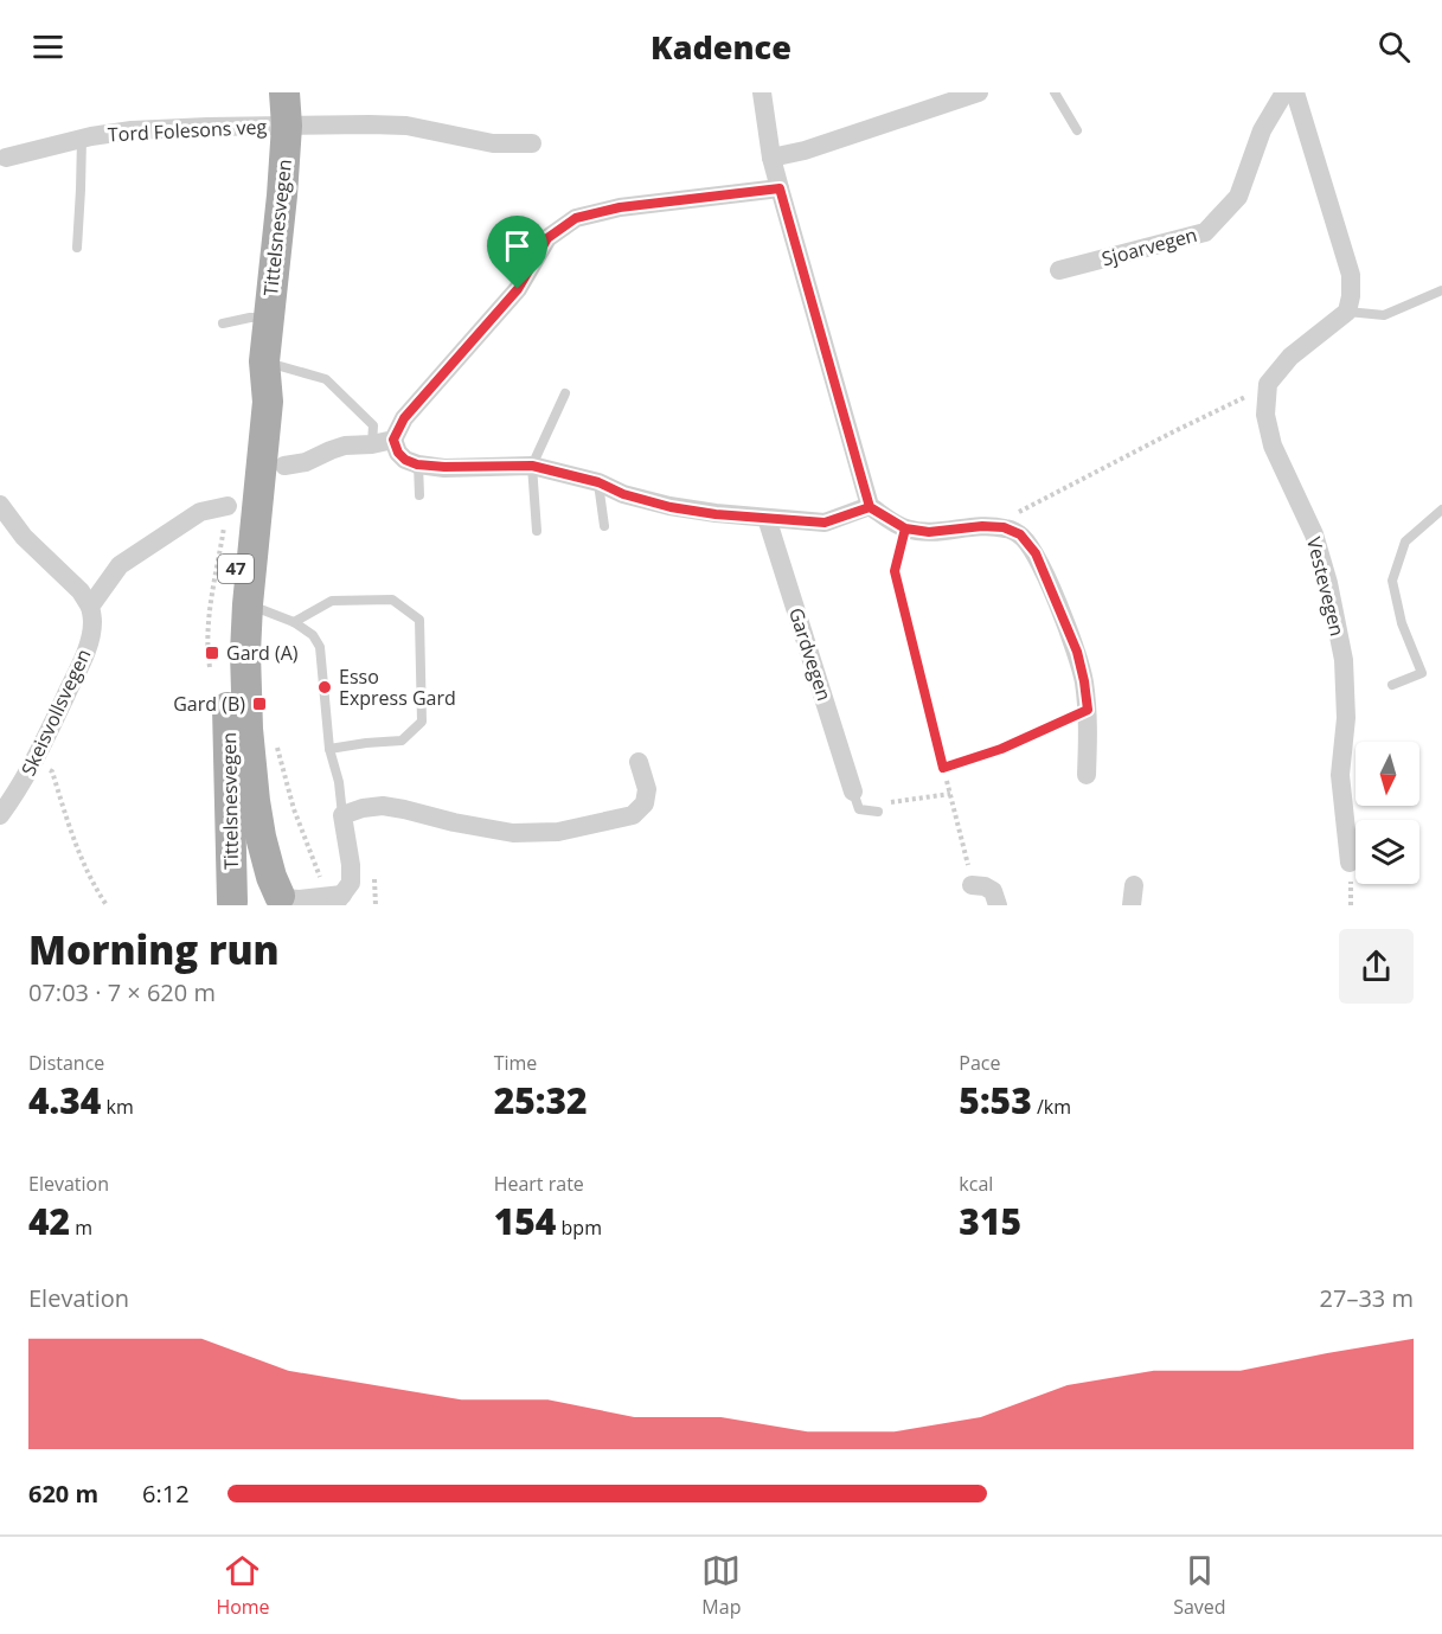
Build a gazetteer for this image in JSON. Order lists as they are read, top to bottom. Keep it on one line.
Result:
{"streets":{"main road":["Tittelsnesvegen","47"],"street":["Tord Folesons veg","Sjoarvegen","Vestevegen","Gardvegen","Skeisvollsvegen"]},"crossings":[["Tord Folesons veg","Tittelsnesvegen"],["Tittelsnesvegen","47"]],"places":{"transit":["Gard (A)","Gard (B)"],"other":["Esso Express Gard"]},"north":"bottom","page":{"header":"Kadence","heading":["Morning run","07:03 · 7 × 620 m"],"stats":[["Distance","4.34 km"],["Time","25:32"],["Pace","5:53 /km"],["Elevation","42 m"],["Heart rate","154 bpm"],["kcal","315"]],"chart":["Elevation","27–33 m"],"list":[{"name":"620 m","note":"6:12"}],"tabs":["Home","Map","Saved"]}}
